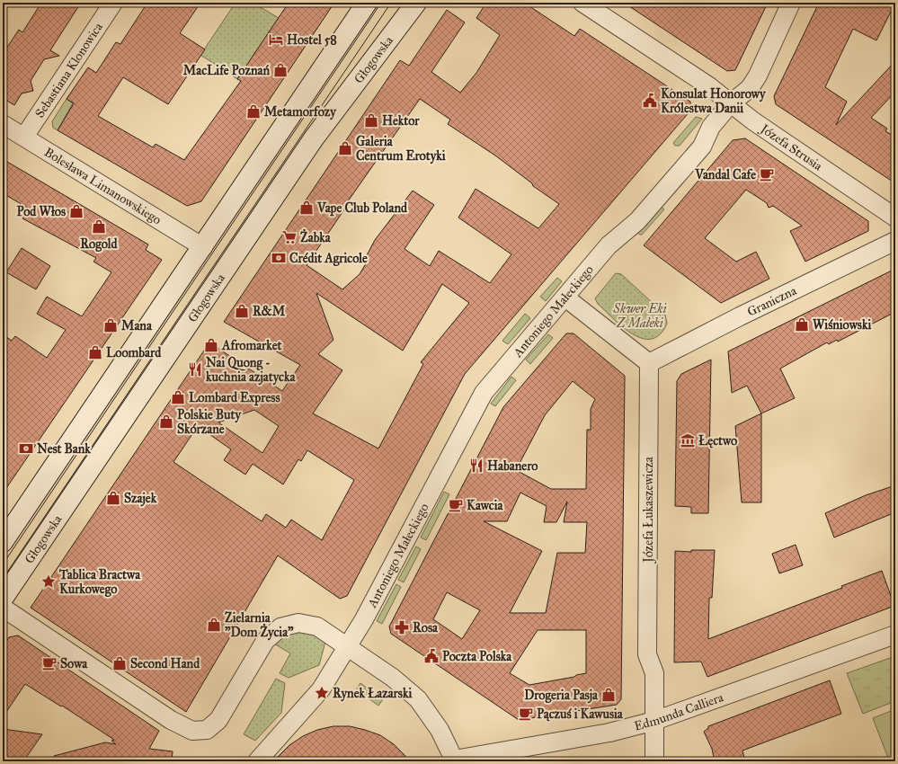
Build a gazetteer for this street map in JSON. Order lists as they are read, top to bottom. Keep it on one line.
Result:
{"streets":{"street":["Głogowska","Sebastiana Klonowica","Józefa Strusia","Bolesława Limanowskiego","Graniczna","Antoniego Małeckiego","Józefa Łukaszewicza","Edmunda Calliera"]},"crossings":[["Sebastiana Klonowica","Bolesława Limanowskiego"],["Józefa Strusia","Antoniego Małeckiego"],["Graniczna","Józefa Łukaszewicza"],["Józefa Łukaszewicza","Edmunda Calliera"]],"parks":["Skwer Eki Z Małeki"],"places":{"hotel":["Hostel 58"],"shop":["MacLife Poznań","Metamorfozy","Hektor","Galeria Centrum Erotyki","Vape Club Poland","Pod Włos","Rogold","R&M","Wiśniowski","Mana","Afromarket","Loombard","Lombard Express","Polskie Buty Skórzane","Szajek","Zielarnia \"Dom Życia\"","Second Hand","Drogeria Pasja"],"public building":["Konsulat Honorowy Królestwa Danii","Poczta Polska"],"cafe":["Vandal Cafe","Kawcia","Sowa","Pączuś i Kawusia"],"supermarket":["Żabka"],"bank":["Crédit Agricole","Nest Bank"],"restaurant":["Nai Quong - kuchnia azjatycka","Habanero"],"museum":["Łęctwo"],"place":["Tablica Bractwa Kurkowego","Rynek Łazarski"],"pharmacy":["Rosa"]}}
